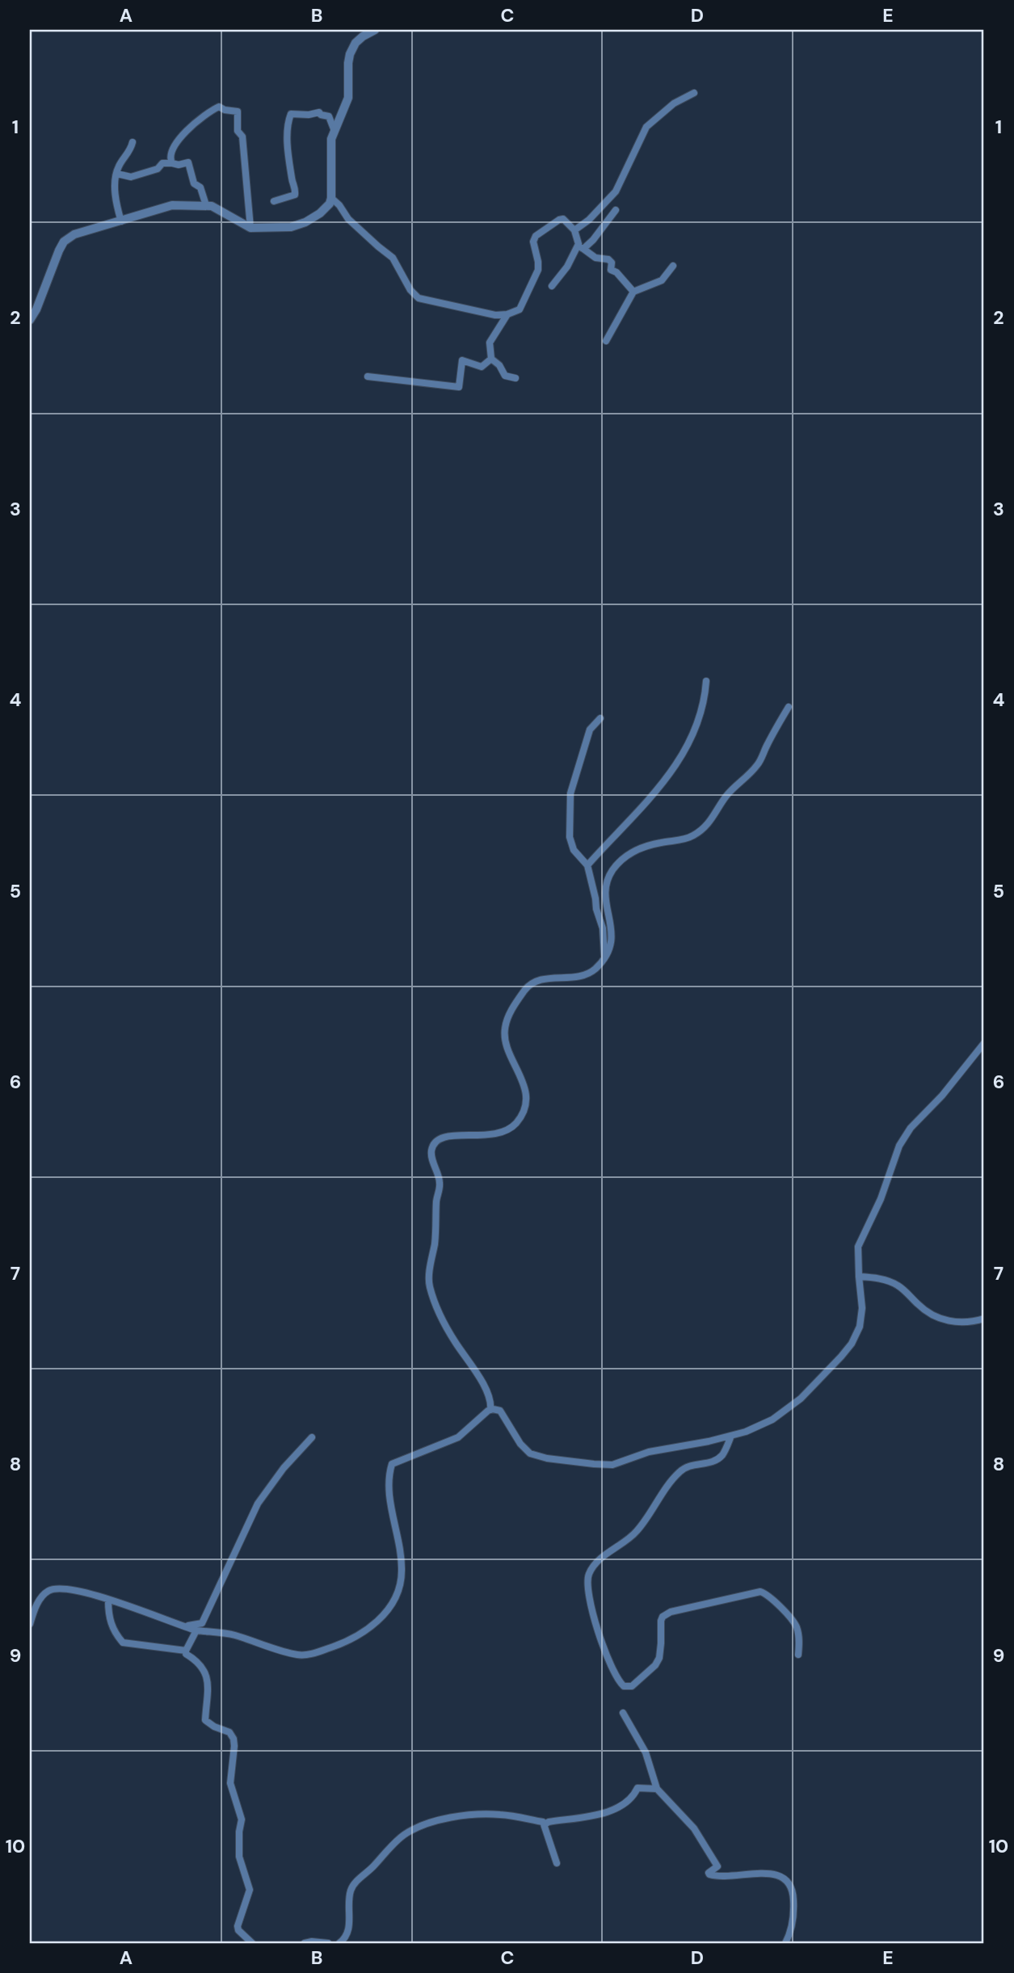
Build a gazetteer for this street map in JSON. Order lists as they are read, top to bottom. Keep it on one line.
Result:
{"grid":{"columns":["A","B","C","D","E"],"rows":["1","2","3","4","5","6","7","8","9","10"]}}
